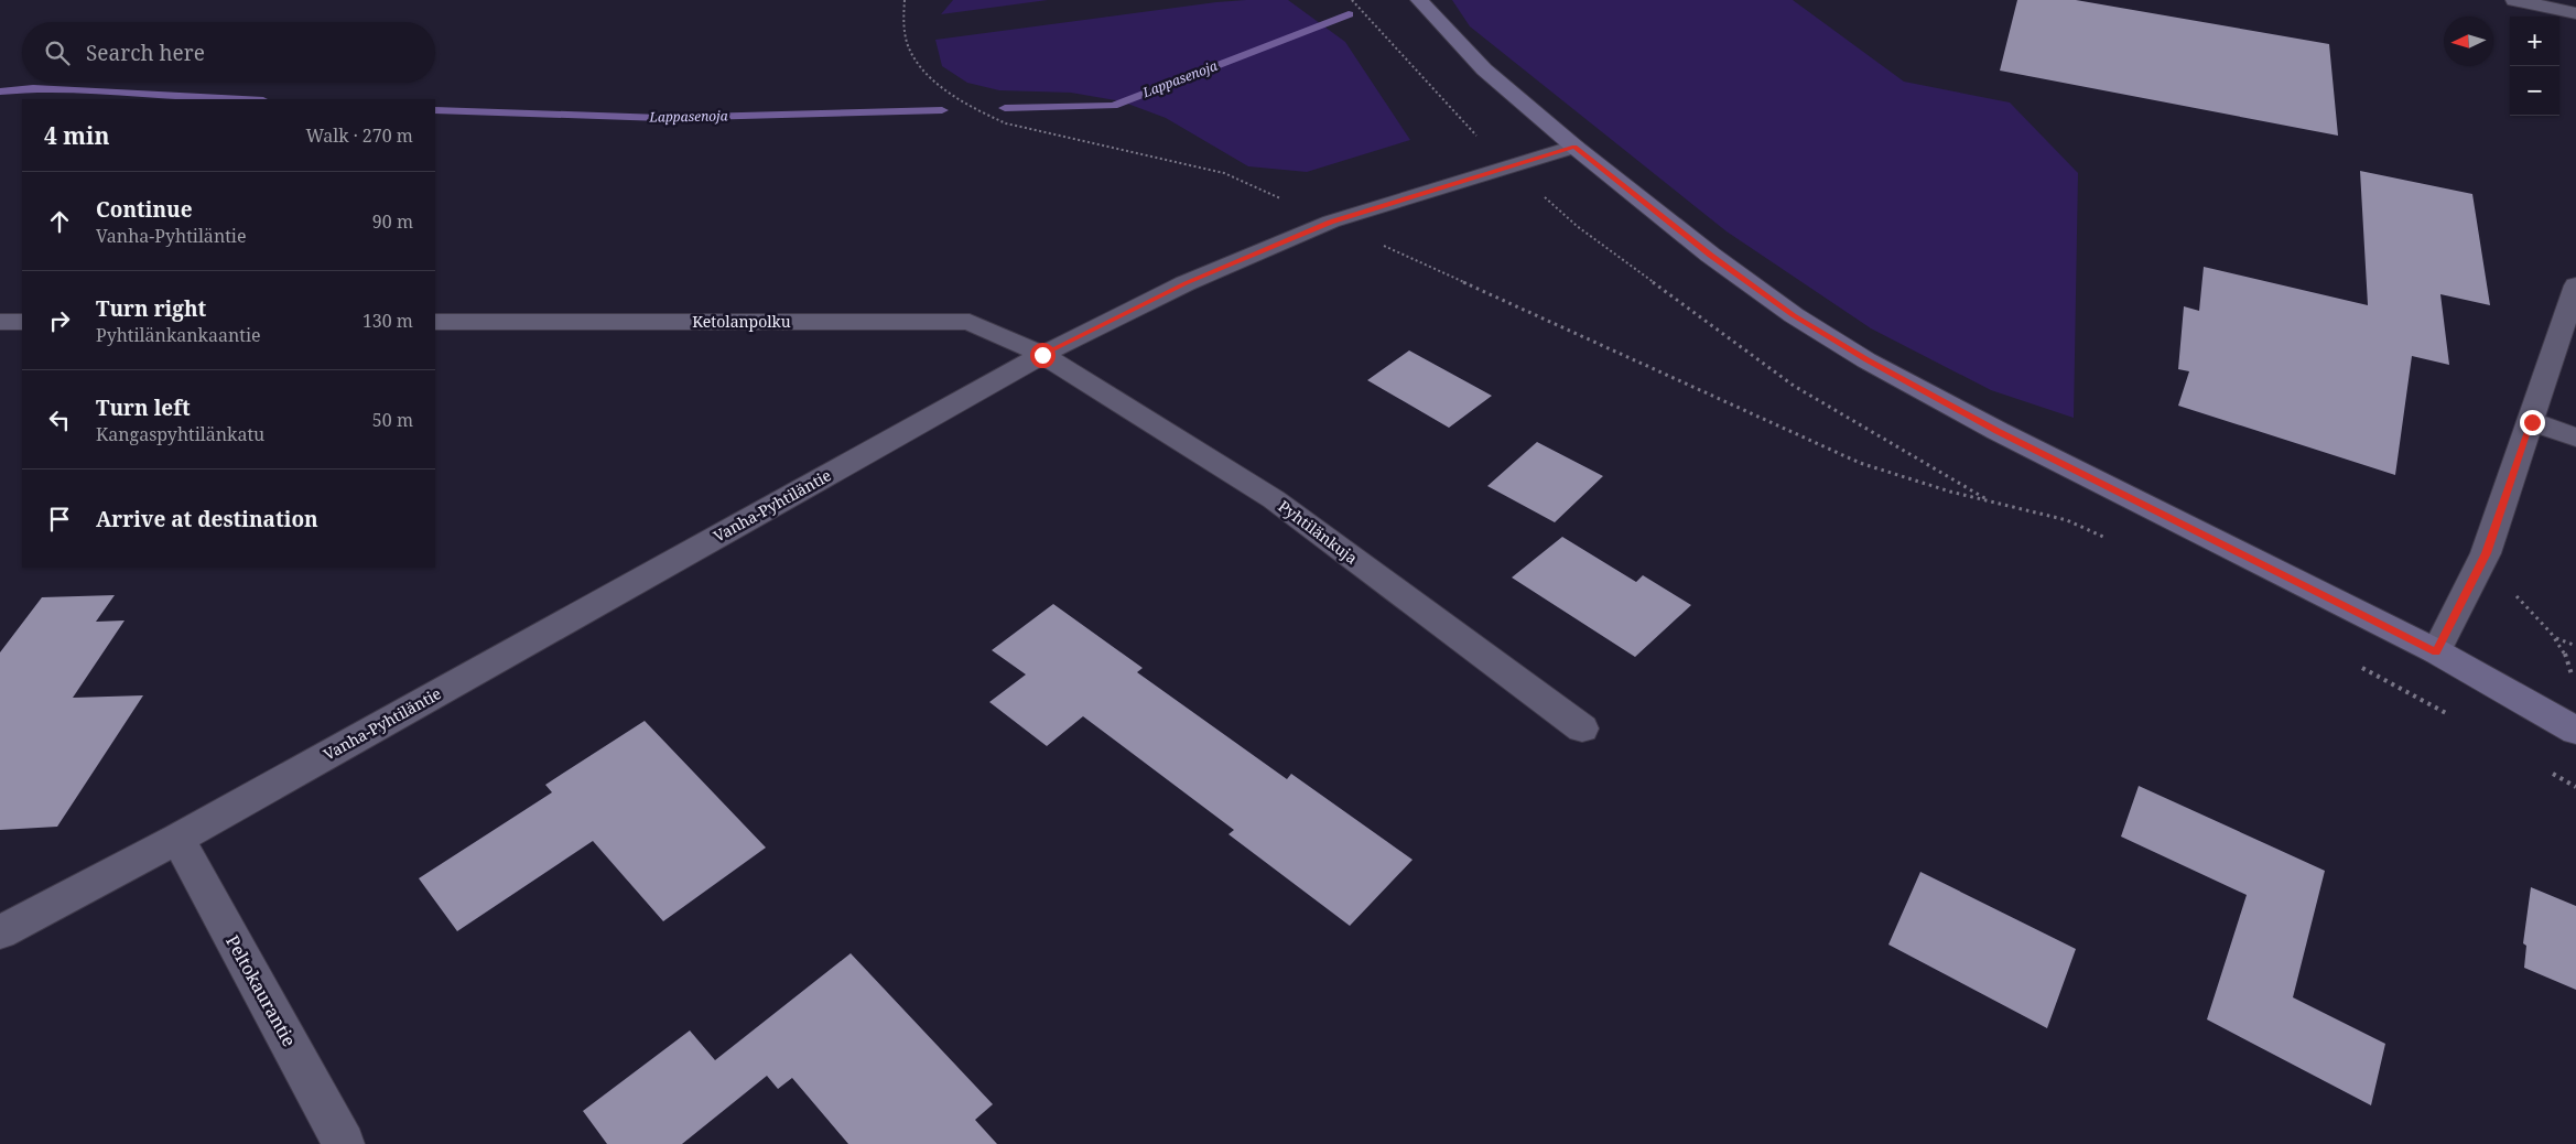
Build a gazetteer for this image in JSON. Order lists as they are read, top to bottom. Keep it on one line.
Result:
{"streets":{"street":["Ketolanpolku","Vanha-Pyhtiläntie","Pyhtilänkuja","Peltokaurantie"]},"crossings":[["Ketolanpolku","Vanha-Pyhtiläntie"],["Ketolanpolku","Pyhtilänkuja"],["Vanha-Pyhtiläntie","Pyhtilänkuja"],["Vanha-Pyhtiläntie","Peltokaurantie"]],"water":["Lappasenoja"],"north":"left","page":{"map_buttons":["+","−"],"search":"Search here","heading":["4 min","Walk · 270 m"],"list":[["Continue","Vanha-Pyhtiläntie","90 m"],["Turn right","Pyhtilänkankaantie","130 m"],["Turn left","Kangaspyhtilänkatu","50 m"],"Arrive at destination"]}}
